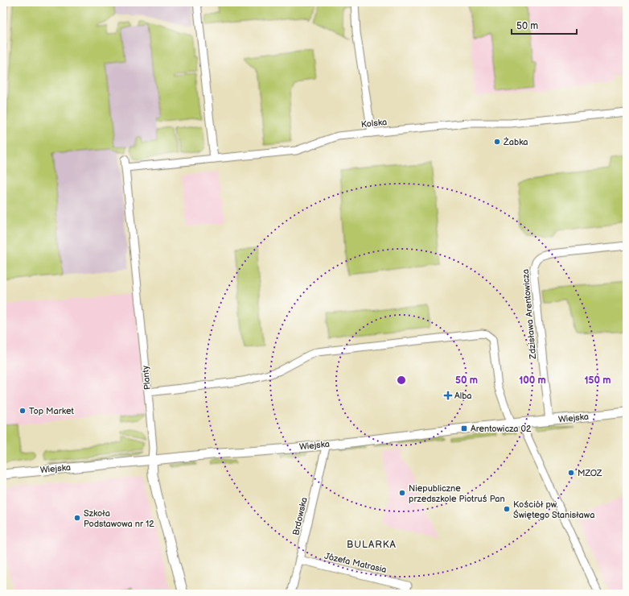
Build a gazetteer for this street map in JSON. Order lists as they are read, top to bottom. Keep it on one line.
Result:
{"streets":{"street":["Kolska","Zdzisława Arentowicza","Planty","Wiejska","Brdowska","Józefa Matrasia"]},"crossings":[["Kolska","Planty"],["Zdzisława Arentowicza","Wiejska"],["Planty","Wiejska"],["Wiejska","Brdowska"],["Brdowska","Józefa Matrasia"]],"districts":["BULARKA"],"places":{"other":["Żabka","Top Market","MZOZ","Niepubliczne przedszkole Piotruś Pan","Kościół pw. Świętego Stanisława","Szkoła Podstawowa nr 12"],"health":["Alba"],"transit":["Arentowicza 02"]},"scale_bar":"50 m","rings":["50 m","100 m","150 m"]}
